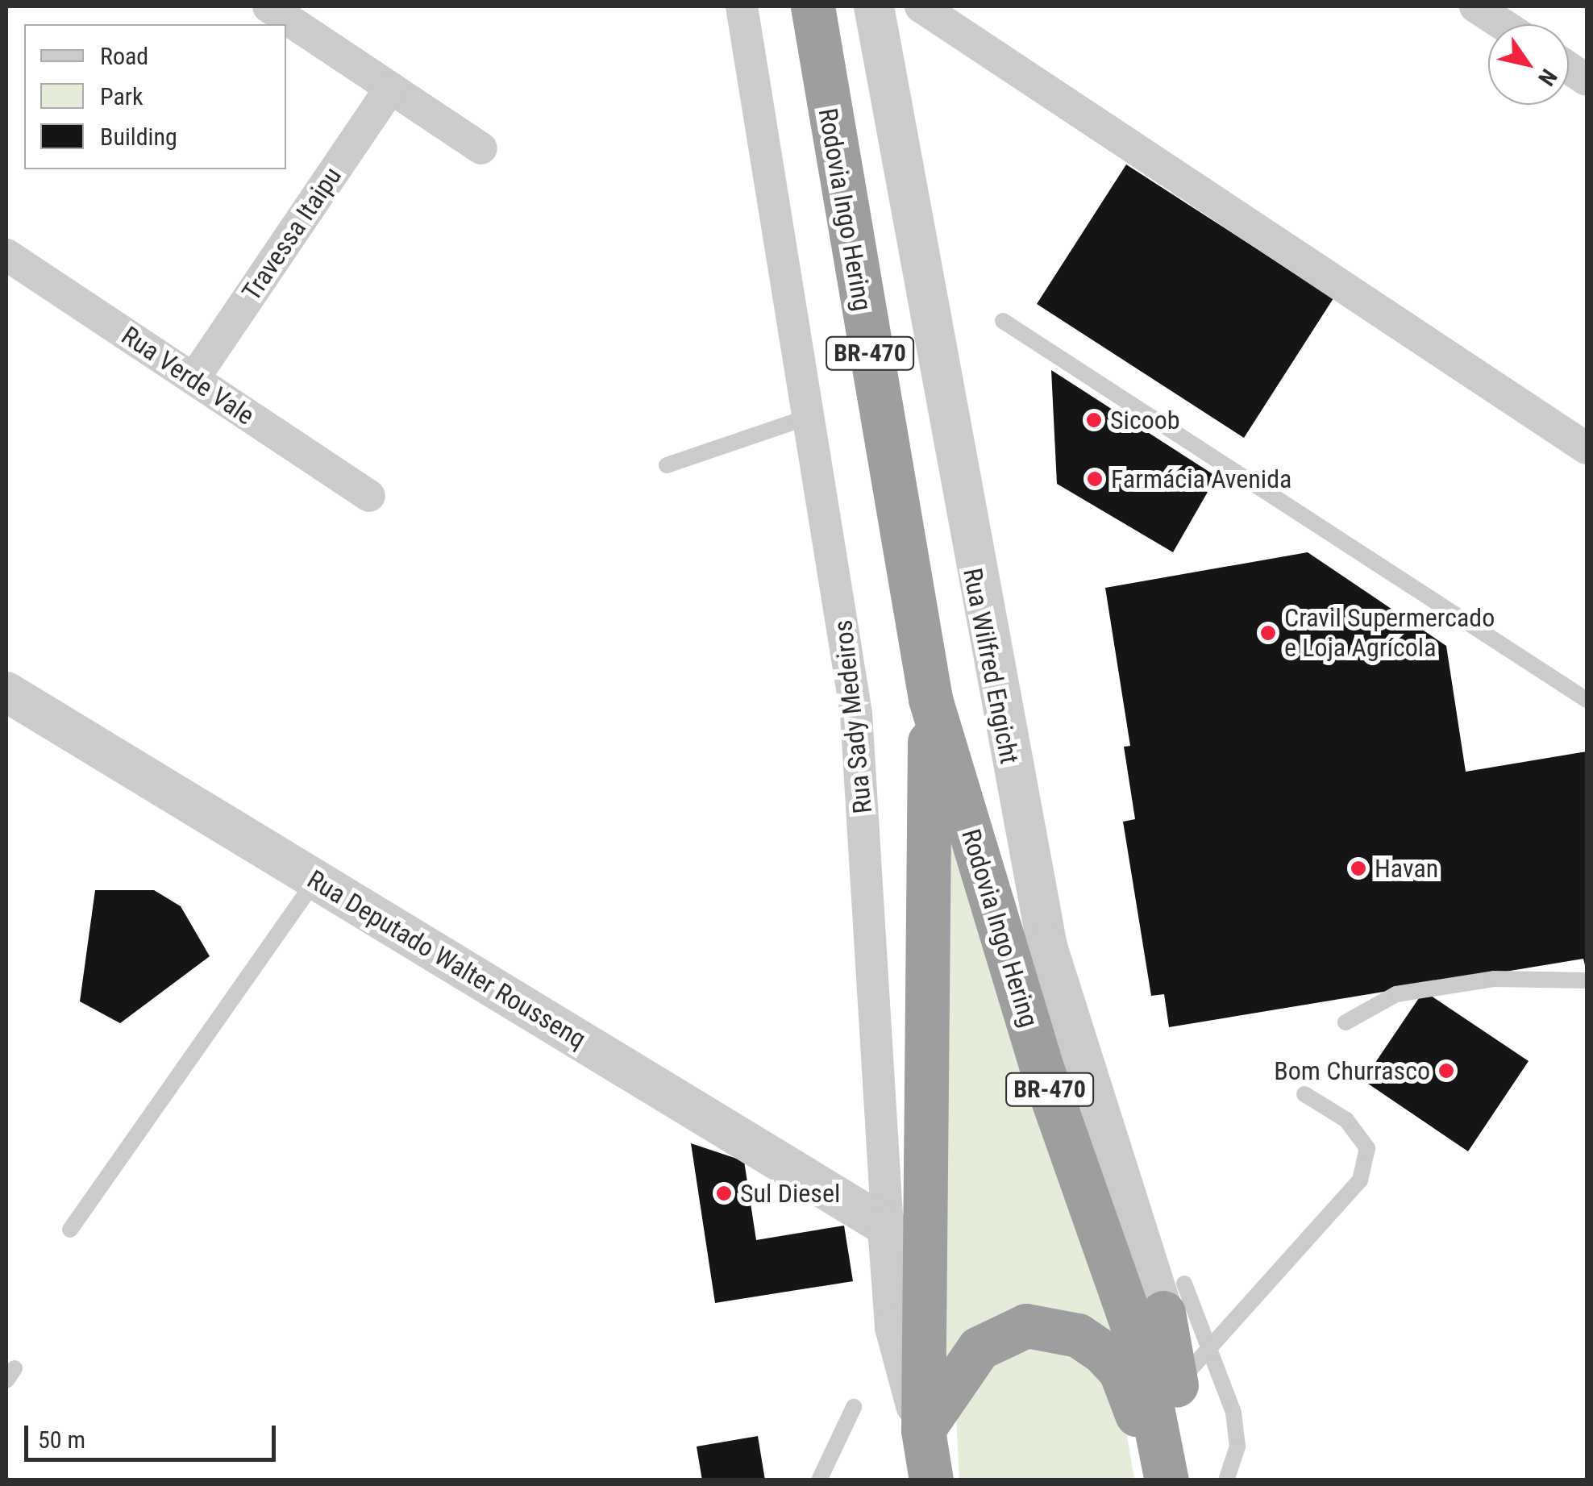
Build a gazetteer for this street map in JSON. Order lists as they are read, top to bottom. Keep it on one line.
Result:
{"streets":{"highway":["Rodovia Ingo Hering","BR-470"],"street":["Travessa Itaipu","Rua Verde Vale","Rua Wilfred Engicht","Rua Sady Medeiros","Rua Deputado Walter Roussenq"]},"crossings":[["Rodovia Ingo Hering","Rua Sady Medeiros"],["Travessa Itaipu","Rua Verde Vale"],["Rua Sady Medeiros","Rua Deputado Walter Roussenq"]],"places":["Sicoob","Farmácia Avenida","Cravil Supermercado e Loja Agrícola","Havan","Bom Churrasco","Sul Diesel"],"legend":["Road","Park","Building"],"scale_bar":"50 m","north":"bottom right"}
